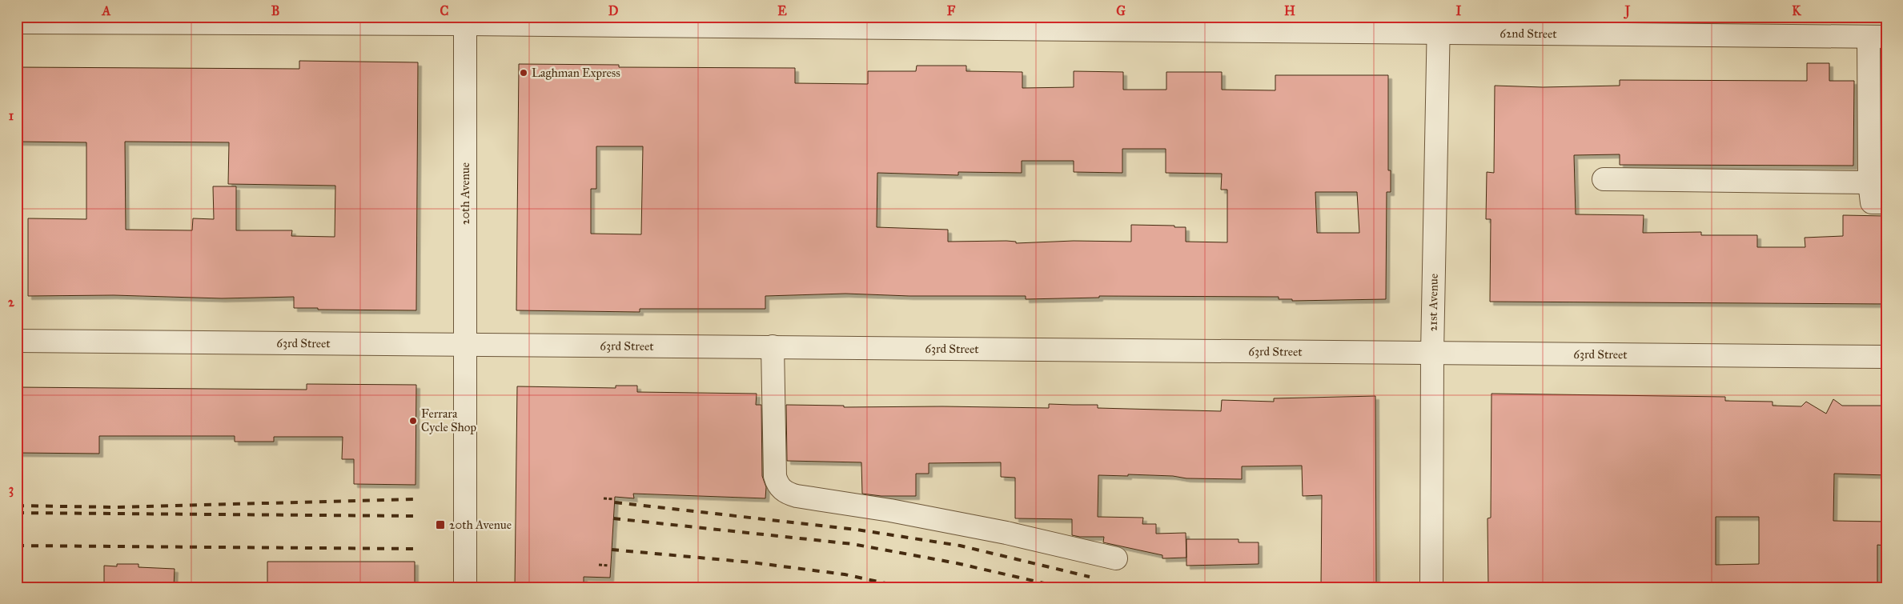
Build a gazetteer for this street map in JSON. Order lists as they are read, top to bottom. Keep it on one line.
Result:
{"streets":{"street":["62nd Street","20th Avenue","21st Avenue","63rd Street"]},"crossings":[["62nd Street","20th Avenue"],["62nd Street","21st Avenue"],["20th Avenue","63rd Street"],["21st Avenue","63rd Street"]],"places":{"other":["Laghman Express","Ferrara Cycle Shop"],"transit":["20th Avenue"]},"grid":{"columns":["A","B","C","D","E","F","G","H","I","J","K"],"rows":["1","2","3"]}}
